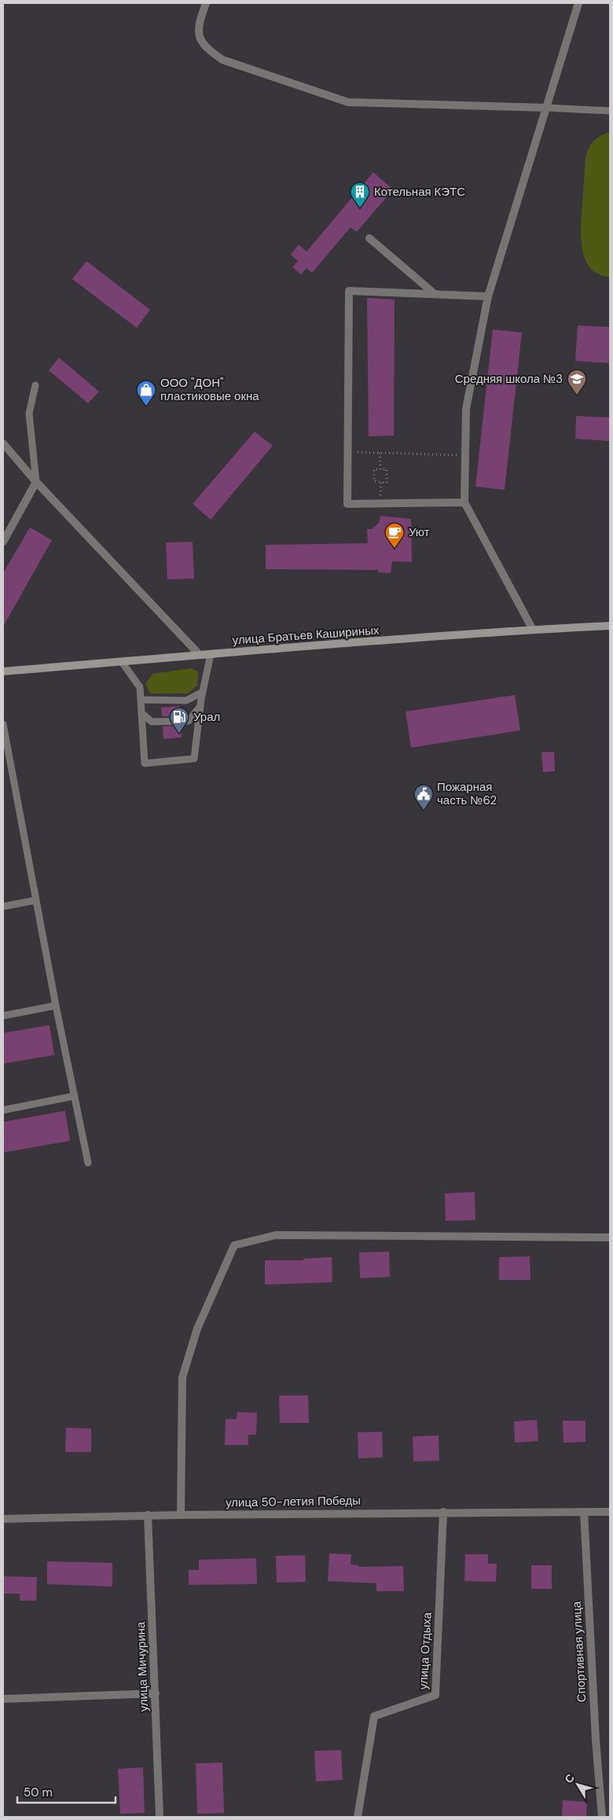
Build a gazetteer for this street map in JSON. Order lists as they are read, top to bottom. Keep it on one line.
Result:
{"streets":{"main road":["улица Братьев Кашириных"],"street":["улица 50-летия Победы","улица Отдыха","Спортивная улица","улица Мичурина"]},"crossings":[["улица 50-летия Победы","улица Отдыха"],["улица 50-летия Победы","Спортивная улица"],["улица 50-летия Победы","улица Мичурина"]],"places":{"building":["Котельная КЭТС"],"school or university":["Средняя школа №3"],"shop":["ООО \"ДОН\" пластиковые окна"],"cafe":["Уют"],"fuel station":["Урал"],"public building":["Пожарная часть №62"]},"scale_bar":"50 m","north":"top left"}
